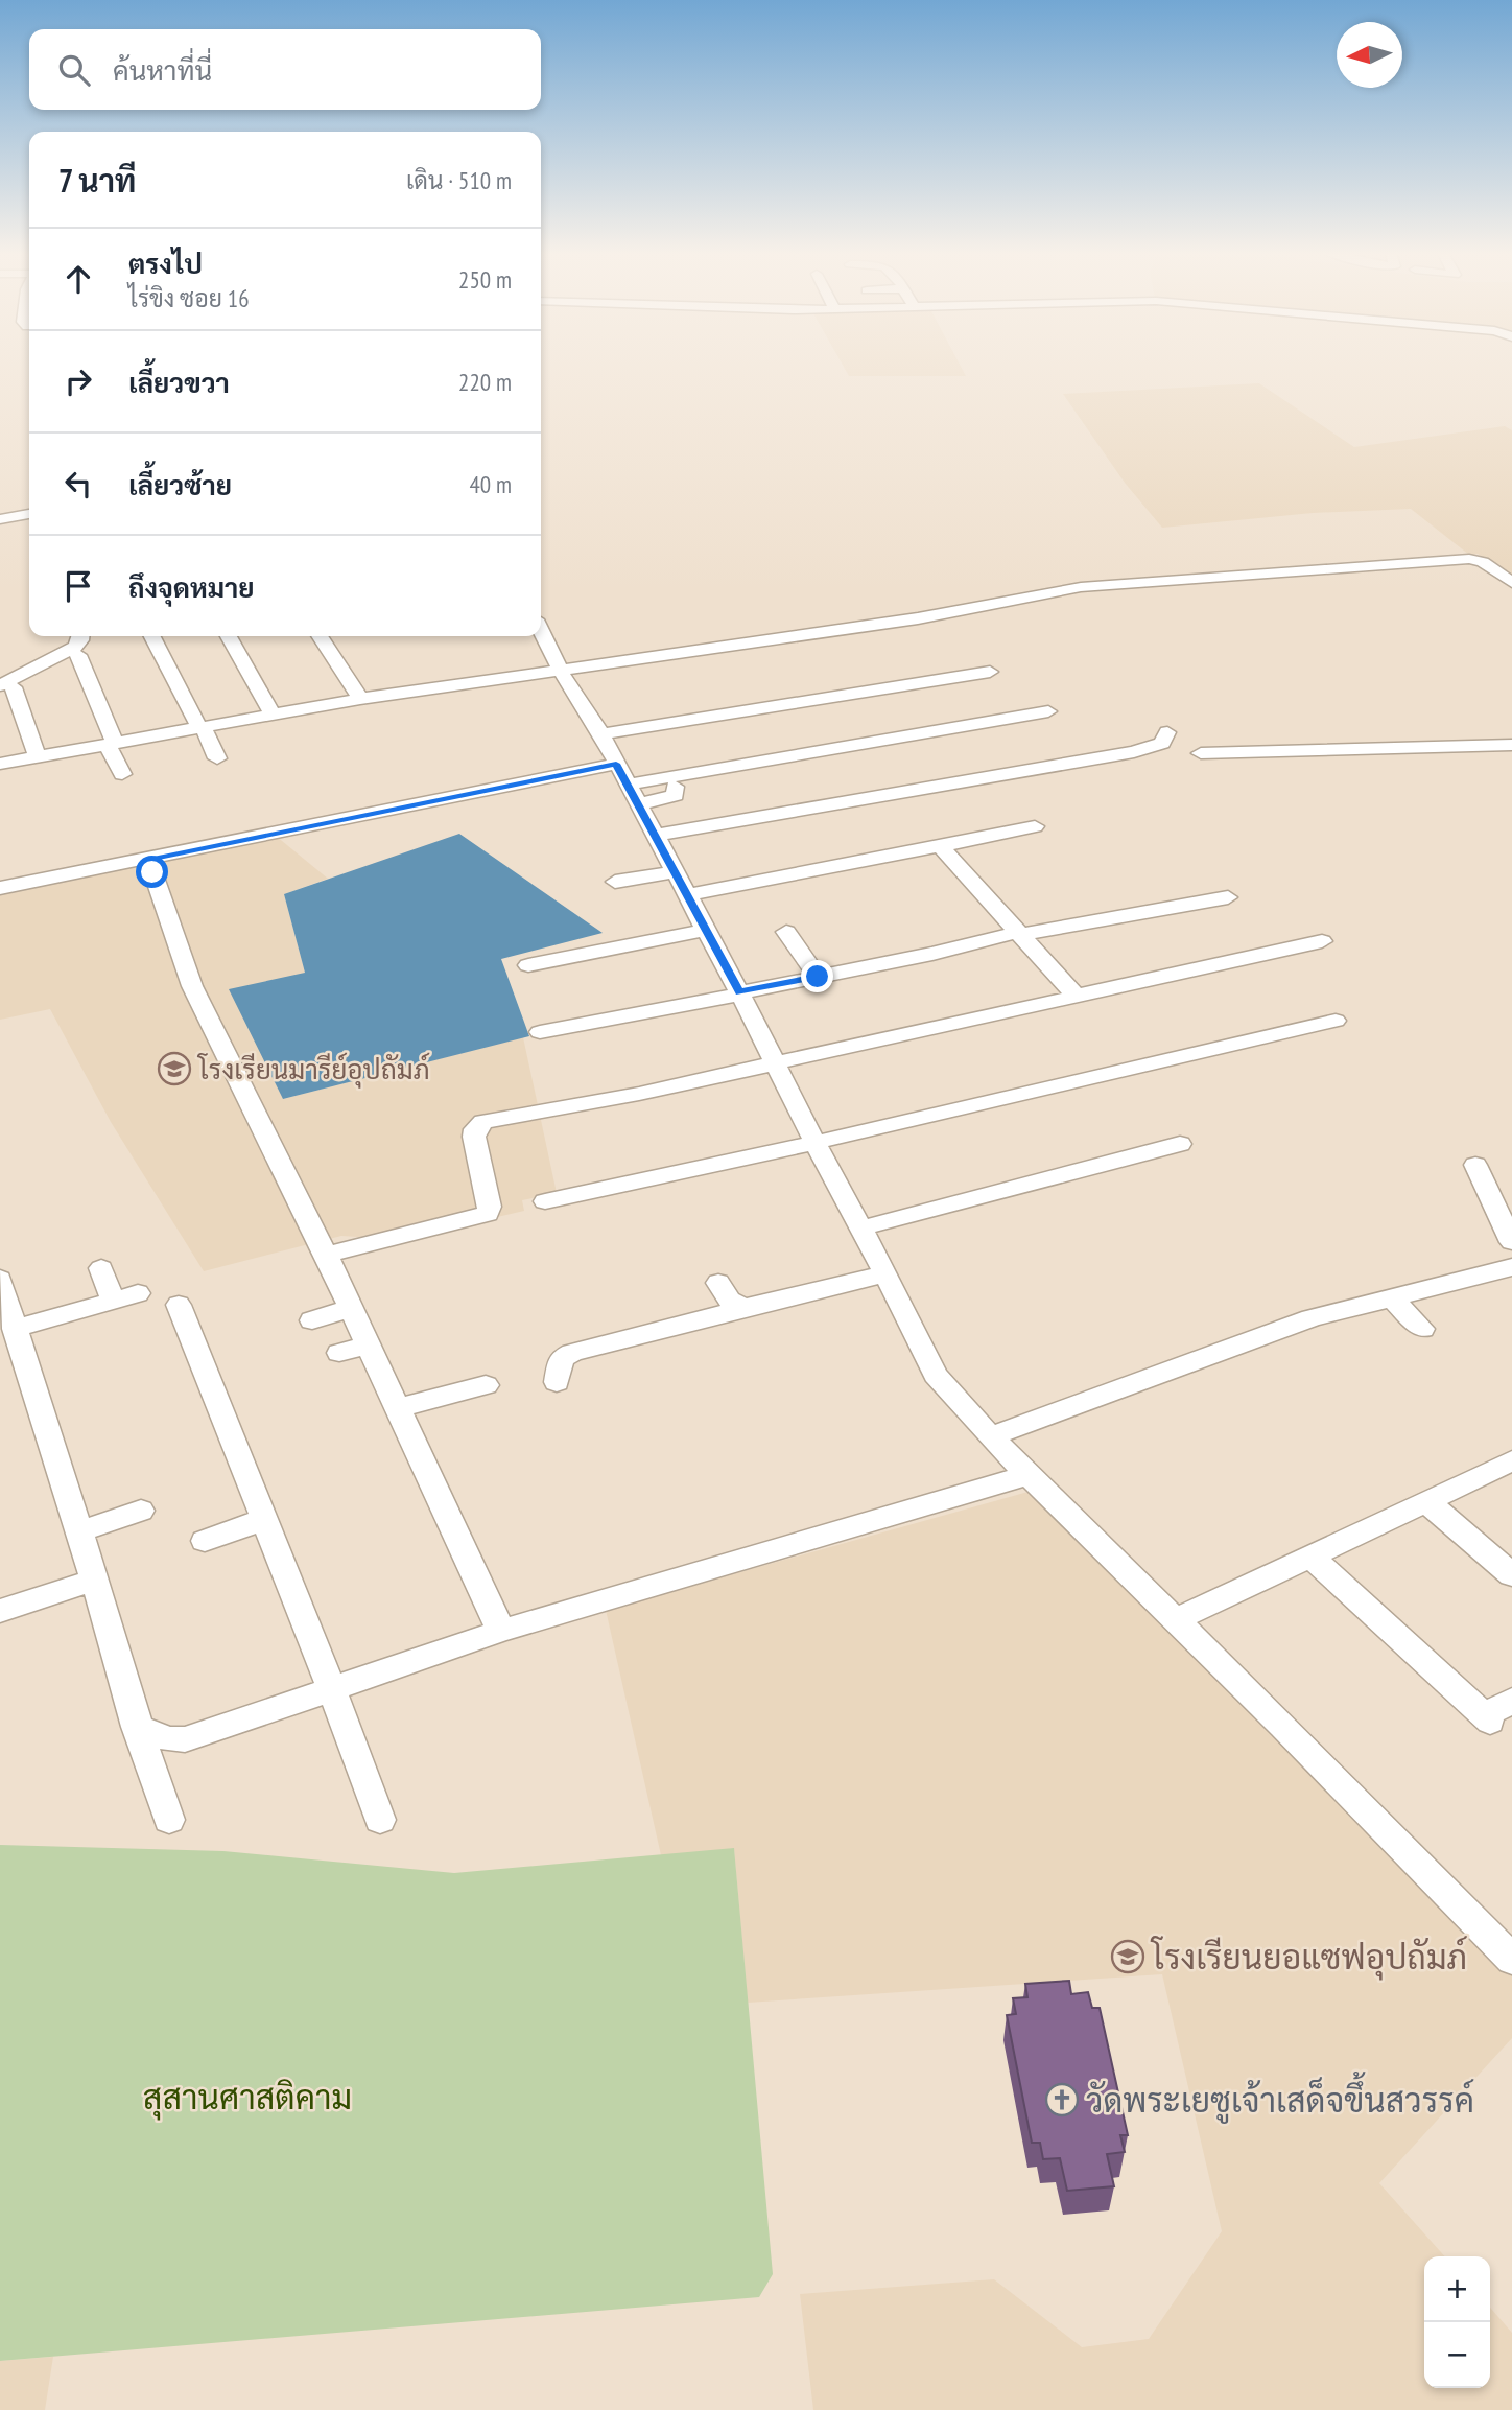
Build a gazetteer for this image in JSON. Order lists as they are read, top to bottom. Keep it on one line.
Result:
{"parks":["สุสานศาสติคาม"],"places":{"school or university":["โรงเรียนมารีย์อุปถัมภ์","โรงเรียนยอแซฟอุปถัมภ์"],"church":["วัดพระเยซูเจ้าเสด็จขึ้นสวรรค์"]},"north":"left","page":{"search":"ค้นหาที่นี่","heading":["7 นาที","เดิน · 510 m"],"list":[["ตรงไป","ไร่ขิง ซอย 16","250 m"],["เลี้ยวขวา","220 m"],["เลี้ยวซ้าย","40 m"],"ถึงจุดหมาย"],"map_buttons":["+","−"]}}
